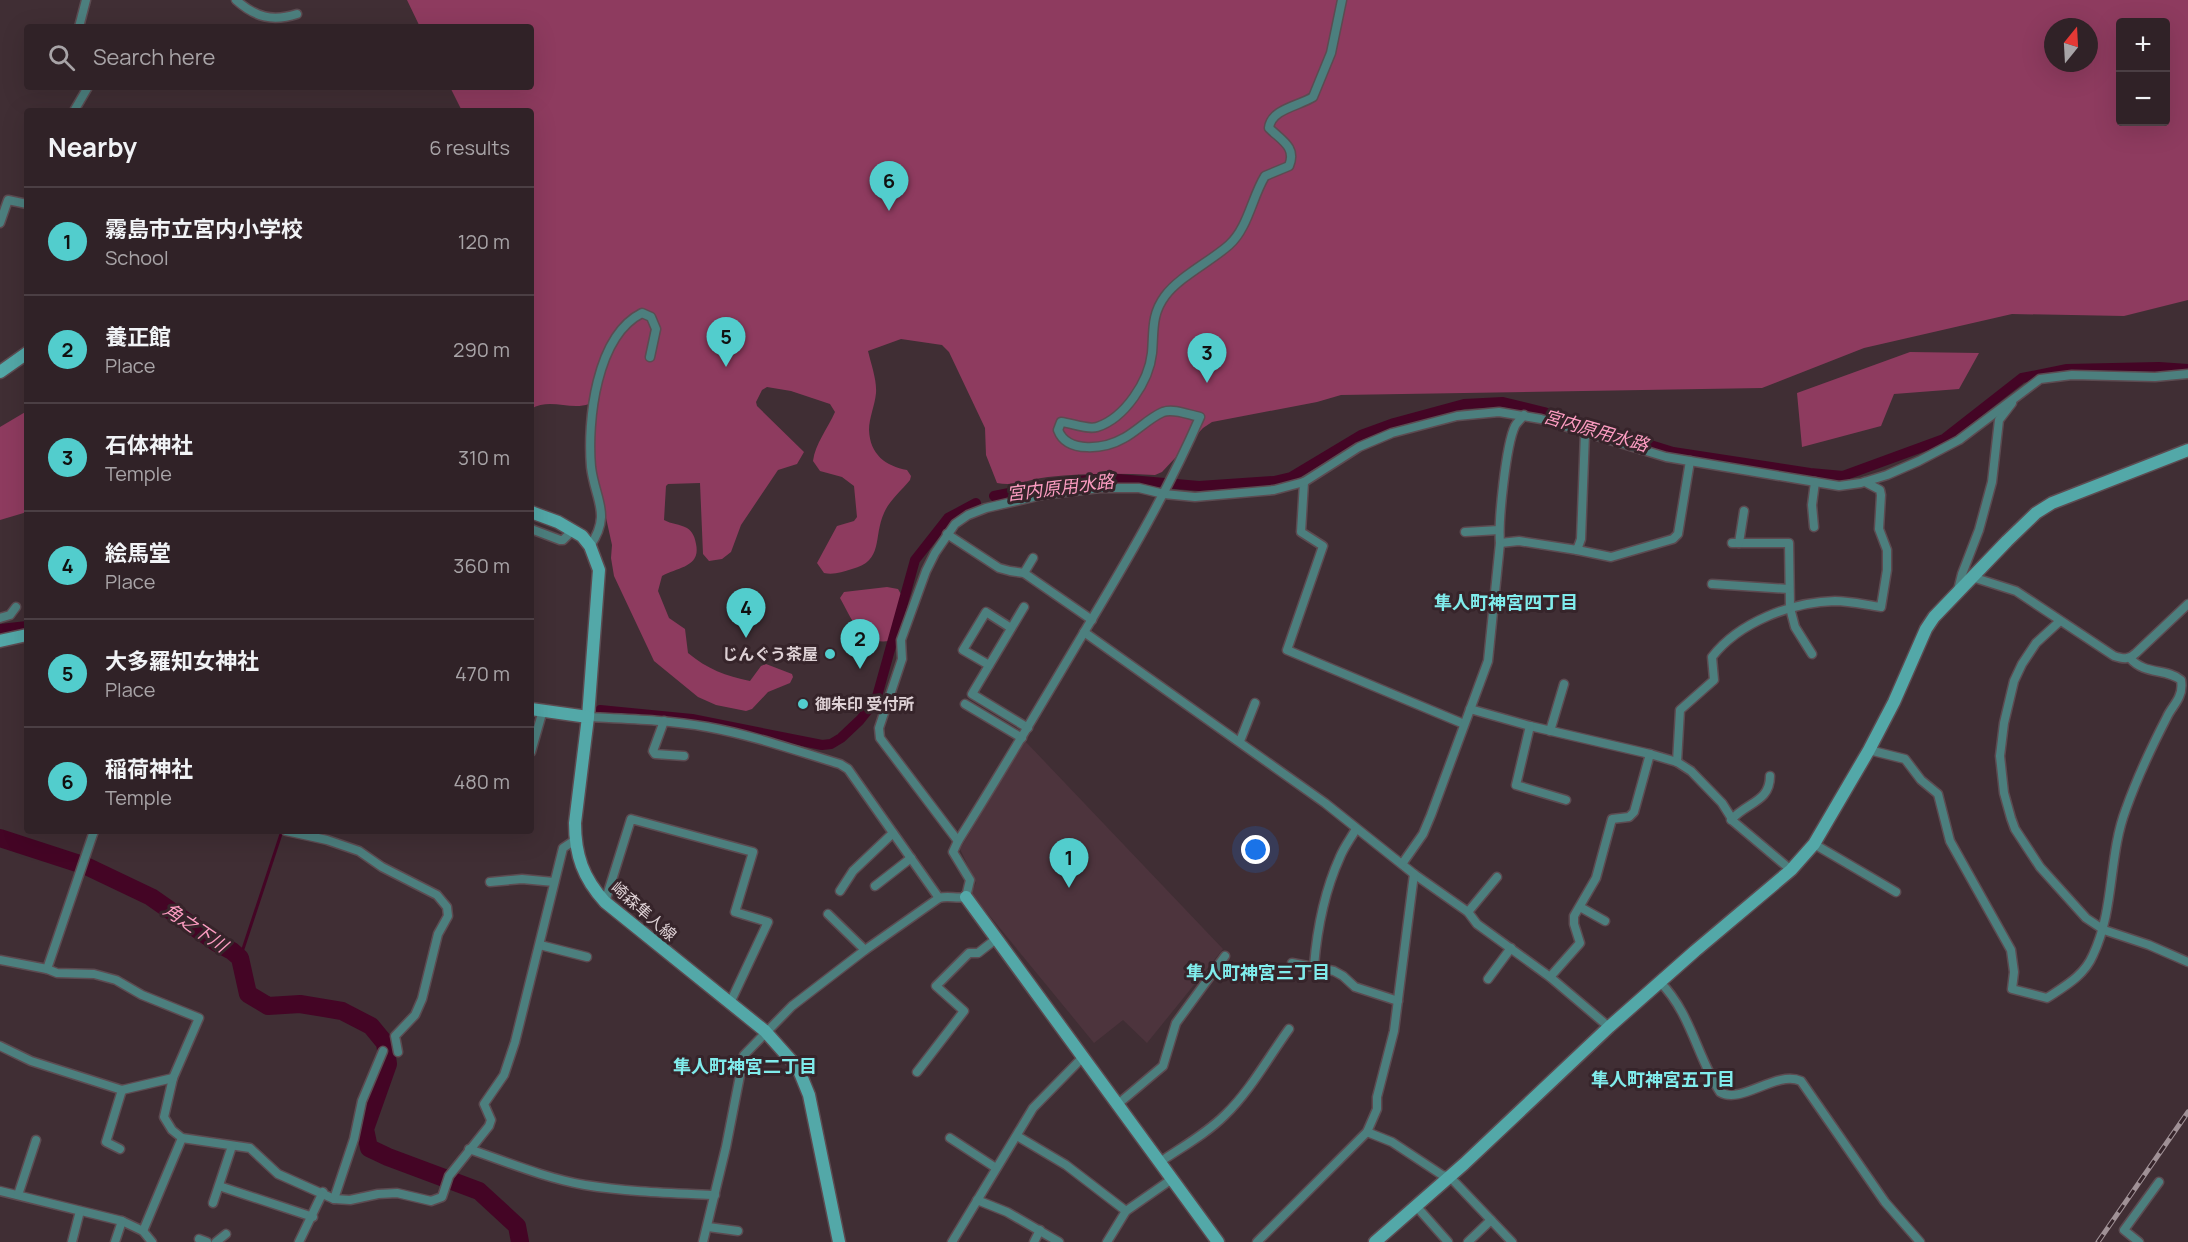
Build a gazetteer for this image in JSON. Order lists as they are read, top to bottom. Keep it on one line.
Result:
{"streets":{"street":["崎森隼人線"]},"districts":["隼人町神宮四丁目","隼人町神宮三丁目","隼人町神宮二丁目","隼人町神宮五丁目"],"water":["宮内原用水路","角之下川"],"places":["じんぐう茶屋","御朱印 受付所"],"north":"top","page":{"map_buttons":["+","−"],"search":"Search here","heading":["Nearby","6 results"],"pins":["6","5","3","4","2","1"],"list":[{"mark":"1","name":"霧島市立宮内小学校","note":"School","value":"120 m"},{"mark":"2","name":"養正館","note":"Place","value":"290 m"},{"mark":"3","name":"石体神社","note":"Temple","value":"310 m"},{"mark":"4","name":"絵馬堂","note":"Place","value":"360 m"},{"mark":"5","name":"大多羅知女神社","note":"Place","value":"470 m"},{"mark":"6","name":"稲荷神社","note":"Temple","value":"480 m"}]}}
